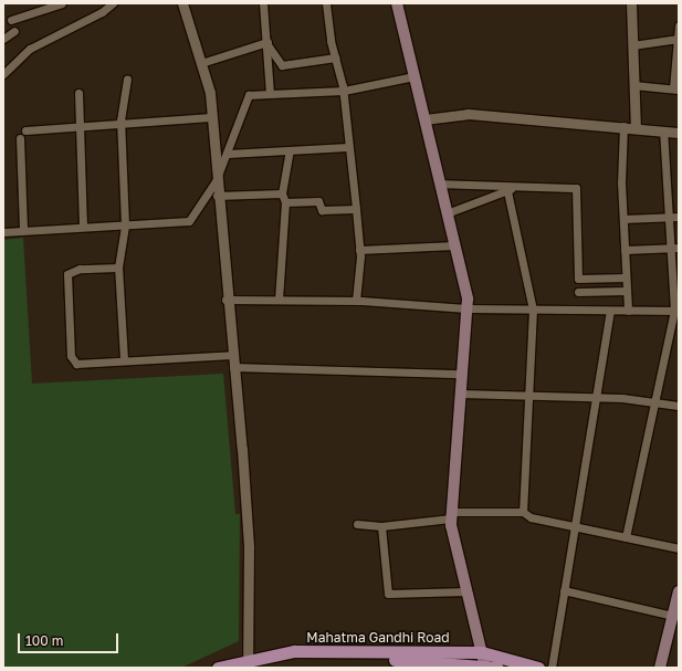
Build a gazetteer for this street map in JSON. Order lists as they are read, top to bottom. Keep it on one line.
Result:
{"streets":{"main road":["Mahatma Gandhi Road"]},"scale_bar":"100 m"}
